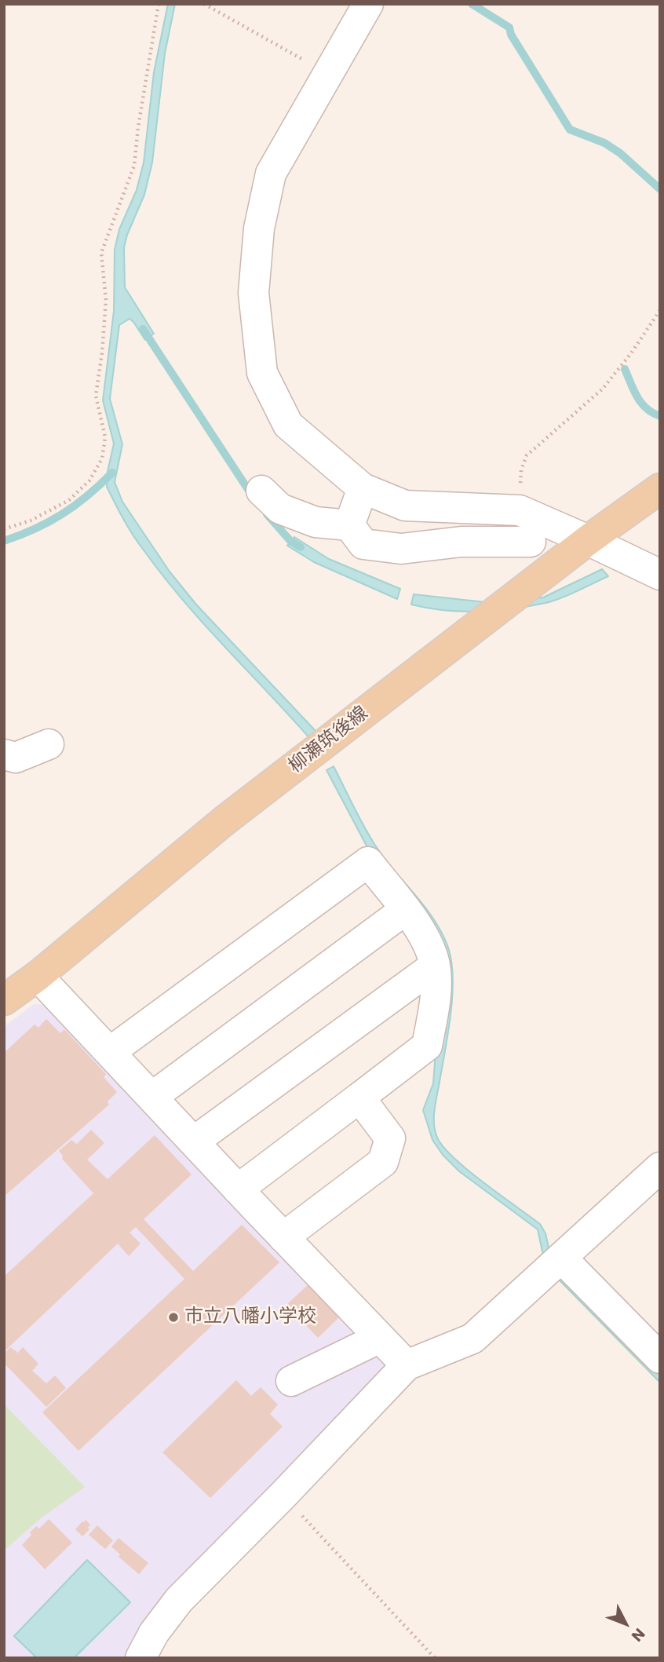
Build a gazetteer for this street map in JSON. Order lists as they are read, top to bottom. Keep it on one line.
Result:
{"streets":{"main road":["柳瀬筑後線"]},"places":["市立八幡小学校"],"north":"bottom right"}
